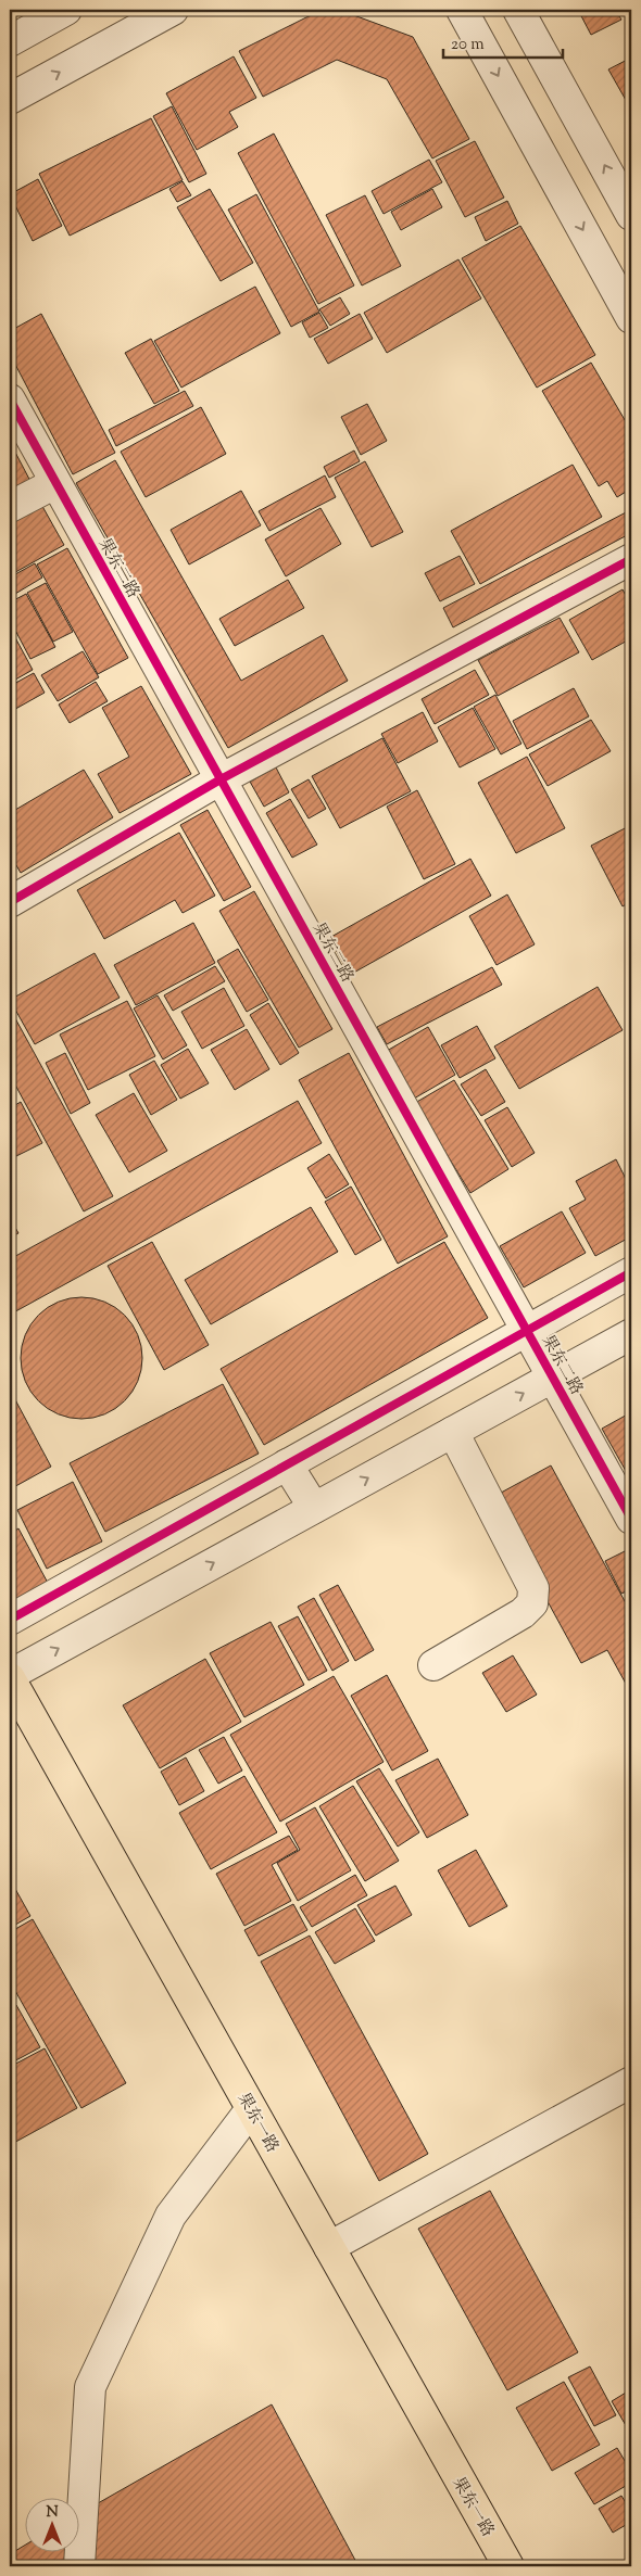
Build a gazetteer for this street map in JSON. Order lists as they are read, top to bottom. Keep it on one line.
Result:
{"streets":{"main road":["果东一路"],"street":["果东二路"]},"scale_bar":"20 m","north":"top"}
